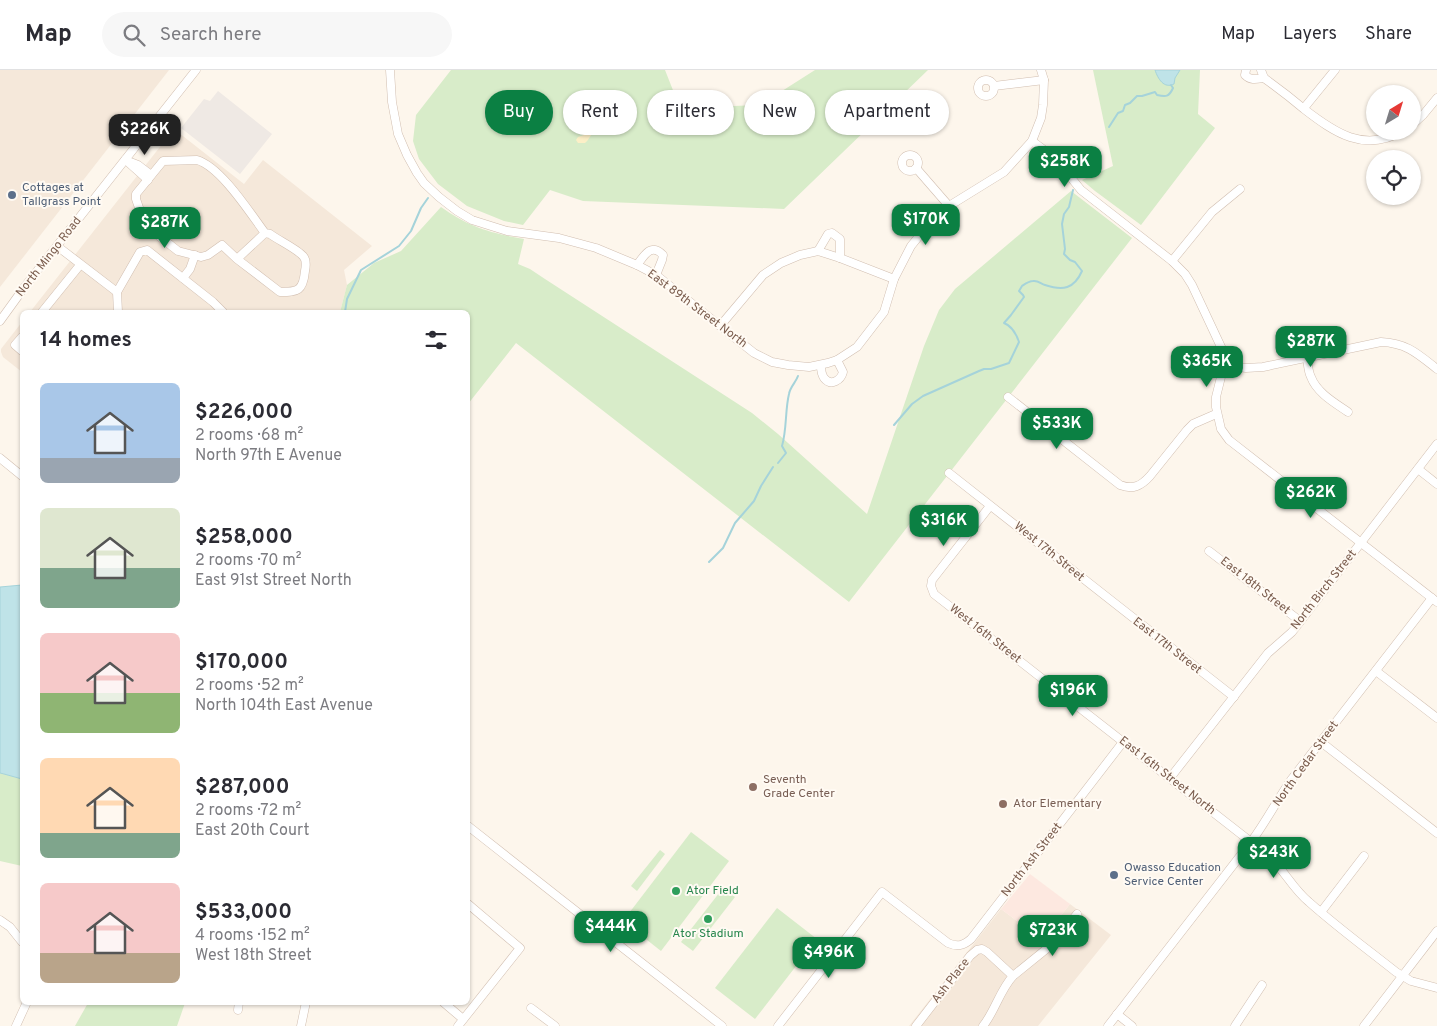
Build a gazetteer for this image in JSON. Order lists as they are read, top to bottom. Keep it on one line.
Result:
{"streets":{"street":["North Mingo Road","East 89th Street North","West 17th Street","East 18th Street","North Birch Street","West 16th Street","East 17th Street","North Cedar Street","East 16th Street North","North Ash Street","Ash Place"]},"crossings":[["West 17th Street","West 16th Street"],["West 17th Street","East 17th Street"],["East 18th Street","North Birch Street"],["North Birch Street","East 17th Street"],["North Birch Street","East 16th Street North"],["West 16th Street","East 16th Street North"],["North Cedar Street","East 16th Street North"],["East 16th Street North","North Ash Street"]],"places":["Cottages at Tallgrass Point","Seventh Grade Center","Ator Elementary","Owasso Education Service Center","Ator Field","Ator Stadium"],"north":"top right","page":{"header":"Map","search":"Search here","nav":["Map","Layers","Share"],"chip":["Buy","Rent","Filters","New","Apartment"],"price":["$226K","$258K","$170K","$287K","$287K","$365K","$533K","$262K","$316K","$196K","$243K","$444K","$723K","$496K"],"heading":"14 homes","list":[{"name":"$226,000","note":"2 rooms · 68 m² · North 97th E Avenue"},{"name":"$258,000","note":"2 rooms · 70 m² · East 91st Street North"},{"name":"$170,000","note":"2 rooms · 52 m² · North 104th East Avenue"},{"name":"$287,000","note":"2 rooms · 72 m² · East 20th Court"},{"name":"$533,000","note":"4 rooms · 152 m² · West 18th Street"}]}}
